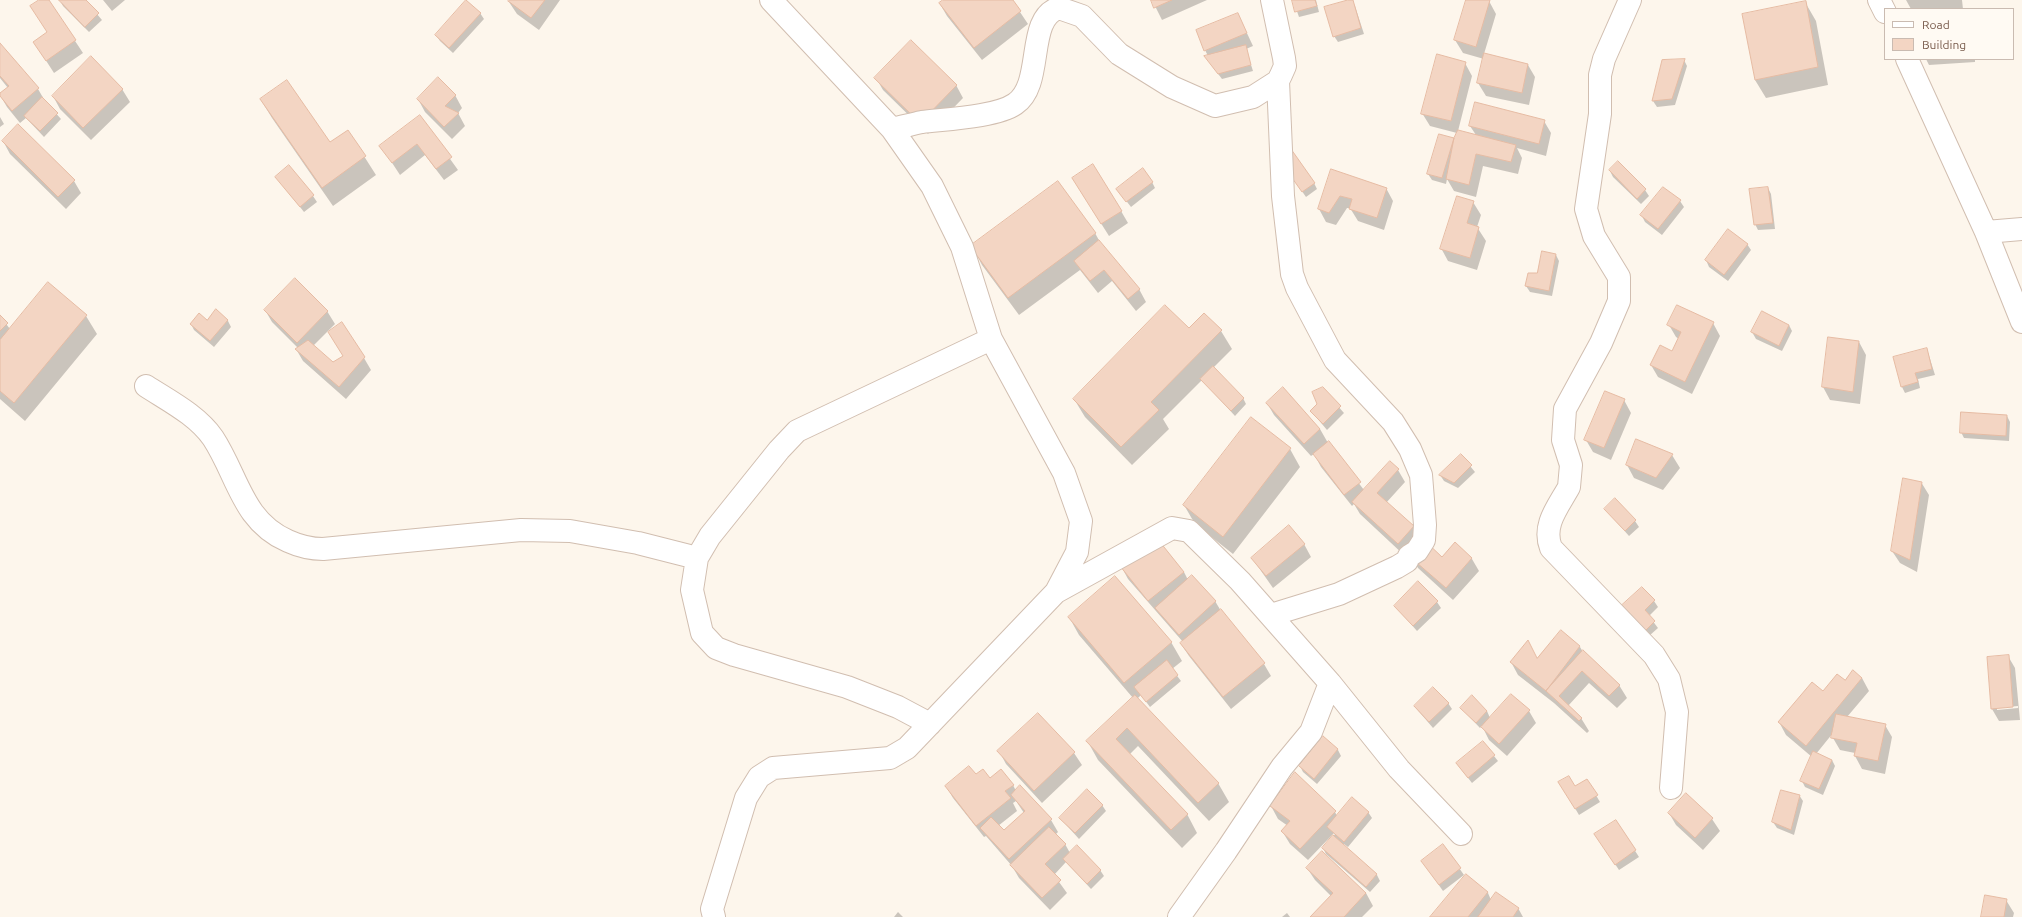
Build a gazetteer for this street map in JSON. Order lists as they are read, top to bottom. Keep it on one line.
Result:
{"legend":["Road","Building"]}
